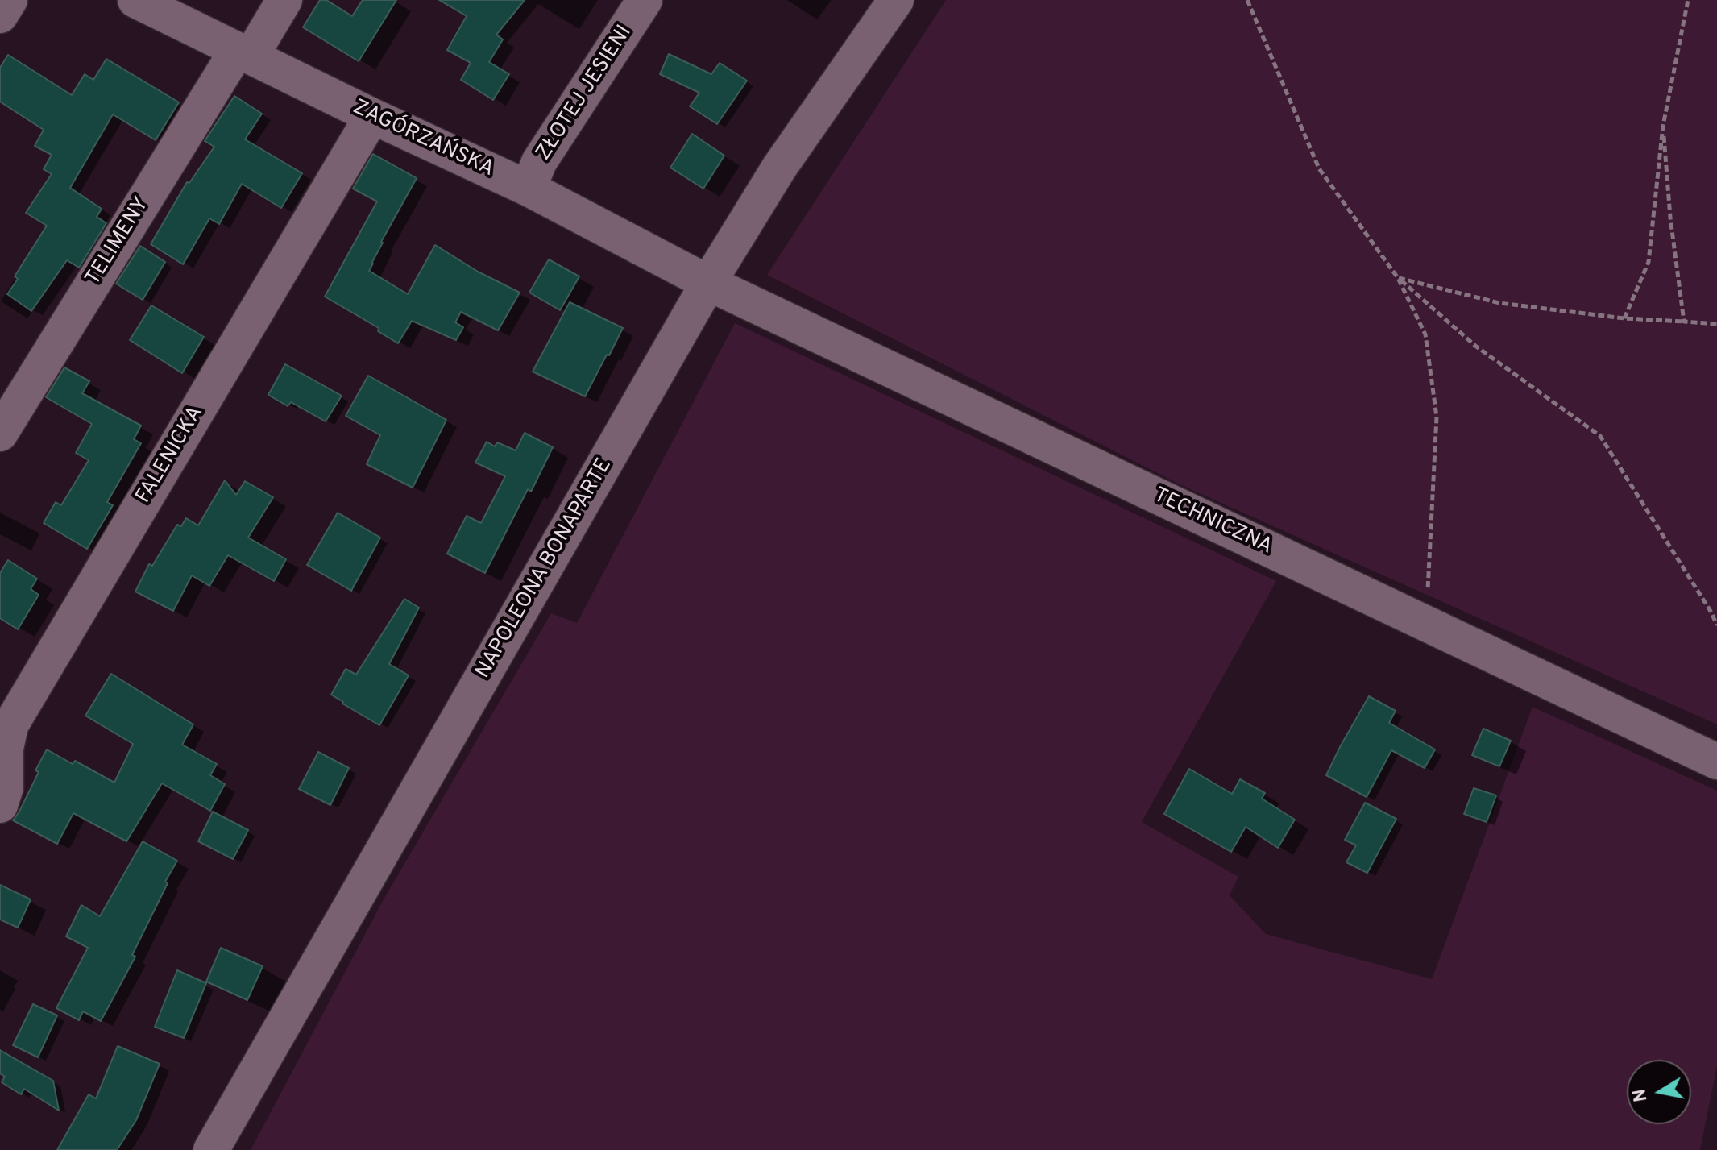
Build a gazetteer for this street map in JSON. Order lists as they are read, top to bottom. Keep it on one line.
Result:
{"streets":{"street":["ZŁOTEJ JESIENI","ZAGÓRZAŃSKA","TELIMENY","FALENICKA","TECHNICZNA","NAPOLEONA BONAPARTE"]},"crossings":[["ZŁOTEJ JESIENI","ZAGÓRZAŃSKA"],["ZAGÓRZAŃSKA","TELIMENY"],["ZAGÓRZAŃSKA","FALENICKA"],["ZAGÓRZAŃSKA","TECHNICZNA"],["ZAGÓRZAŃSKA","NAPOLEONA BONAPARTE"],["TECHNICZNA","NAPOLEONA BONAPARTE"]],"north":"left"}
